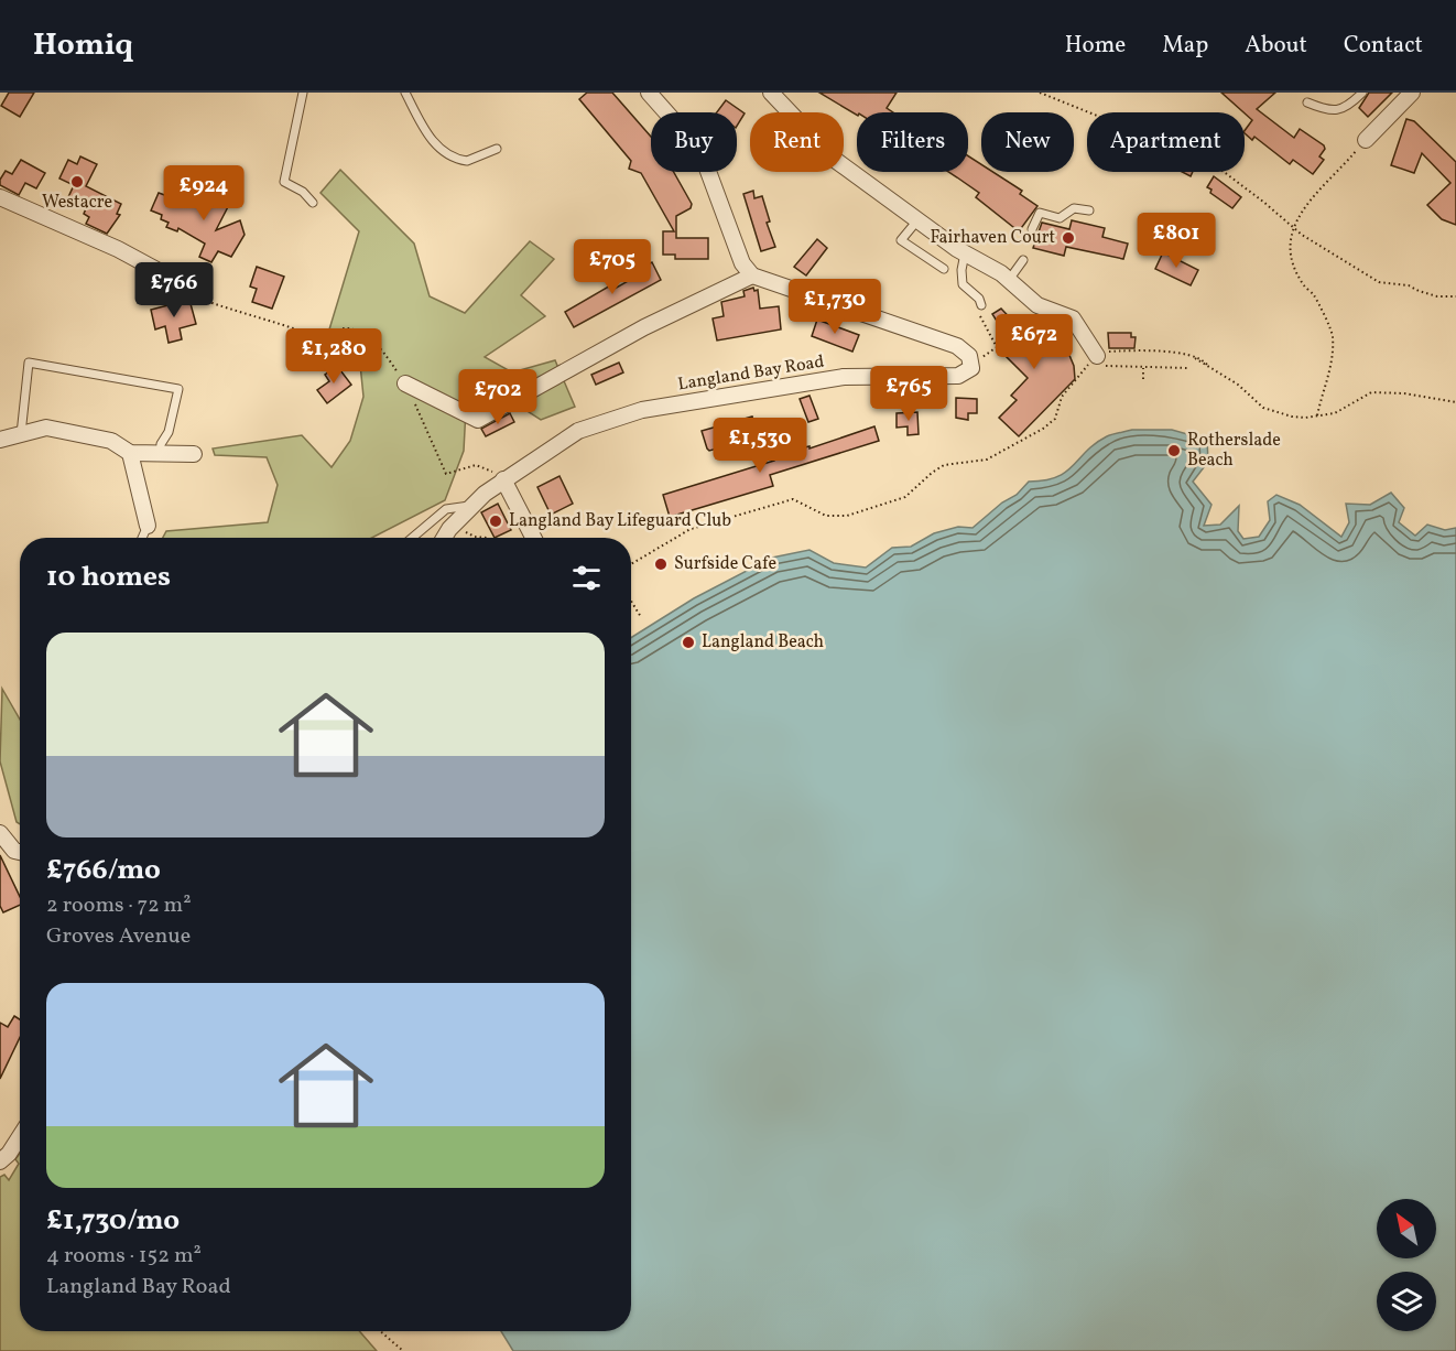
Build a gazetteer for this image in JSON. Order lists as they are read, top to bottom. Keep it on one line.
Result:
{"streets":{"street":["Langland Bay Road"]},"places":["Westacre","Fairhaven Court","Rotherslade Beach","Langland Bay Lifeguard Club","Surfside Cafe","Langland Beach"],"north":"top left","page":{"header":"Homiq","nav":["Home","Map","About","Contact"],"chip":["Buy","Rent","Filters","New","Apartment"],"price":["£924","£801","£705","£766","£1,730","£672","£1,280","£765","£702","£1,530"],"heading":"10 homes","list":[{"name":"£766/mo","note":"2 rooms · 72 m² · Groves Avenue"},{"name":"£1,730/mo","note":"4 rooms · 152 m² · Langland Bay Road"}]}}
